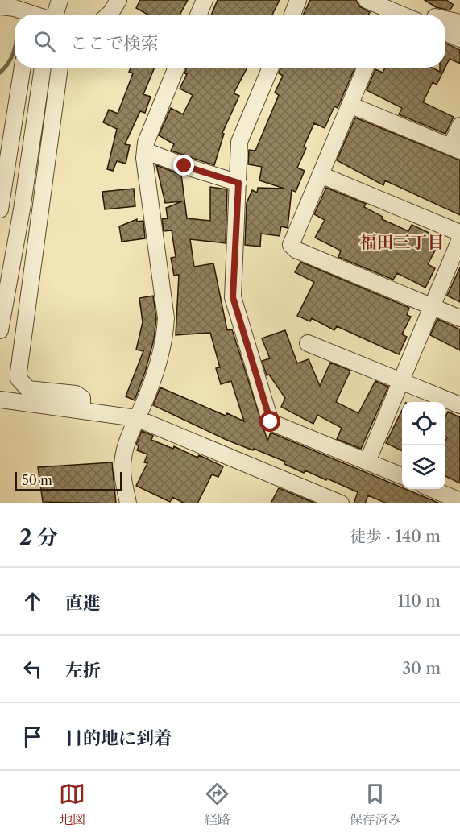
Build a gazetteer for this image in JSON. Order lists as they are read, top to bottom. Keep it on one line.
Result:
{"districts":["福田三丁目"],"scale_bar":"50 m","page":{"search":"ここで検索","scale":"50 m","heading":["2 分","徒歩 · 140 m"],"list":[["直進","110 m"],["左折","30 m"],"目的地に到着"],"nav":["地図","経路","保存済み"]}}
